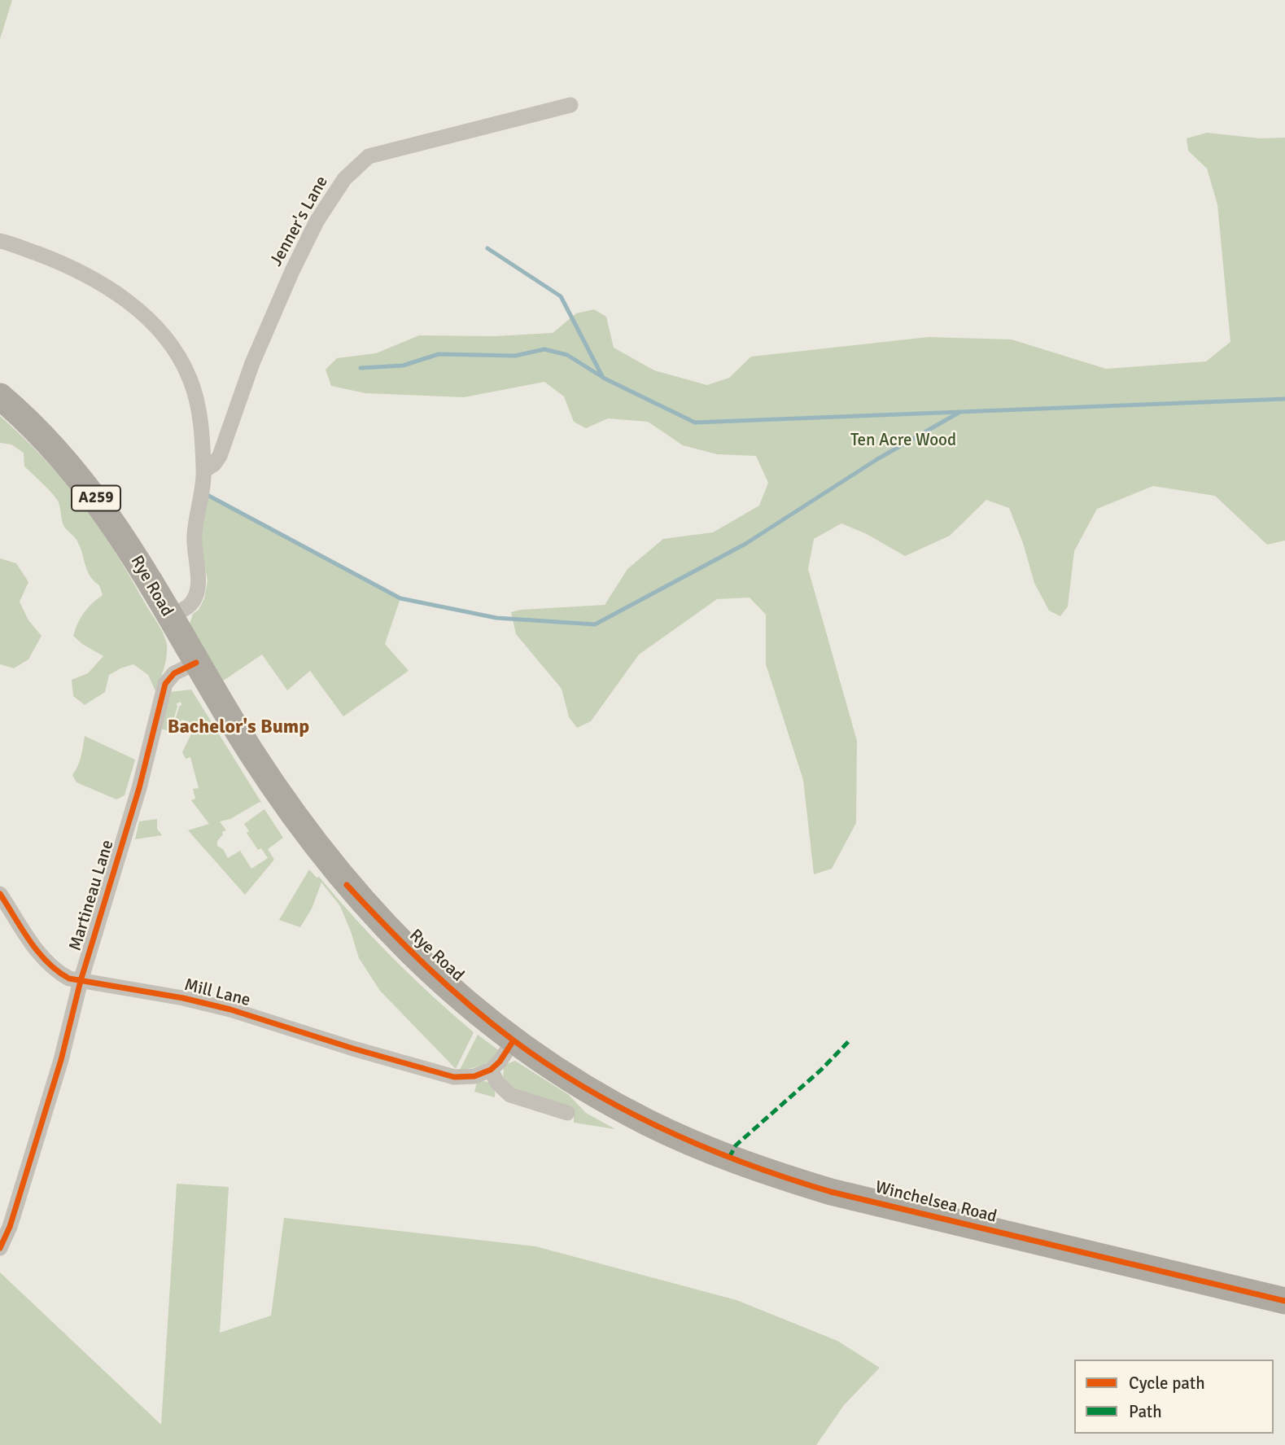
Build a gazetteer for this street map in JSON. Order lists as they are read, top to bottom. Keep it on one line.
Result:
{"streets":{"highway":["A259","Rye Road","Winchelsea Road"],"street":["Jenner's Lane","Martineau Lane","Mill Lane"]},"crossings":[["Rye Road","Martineau Lane"],["Rye Road","Winchelsea Road"],["Martineau Lane","Mill Lane"]],"districts":["Bachelor's Bump"],"parks":["Ten Acre Wood"],"legend":["Cycle path","Path"]}
